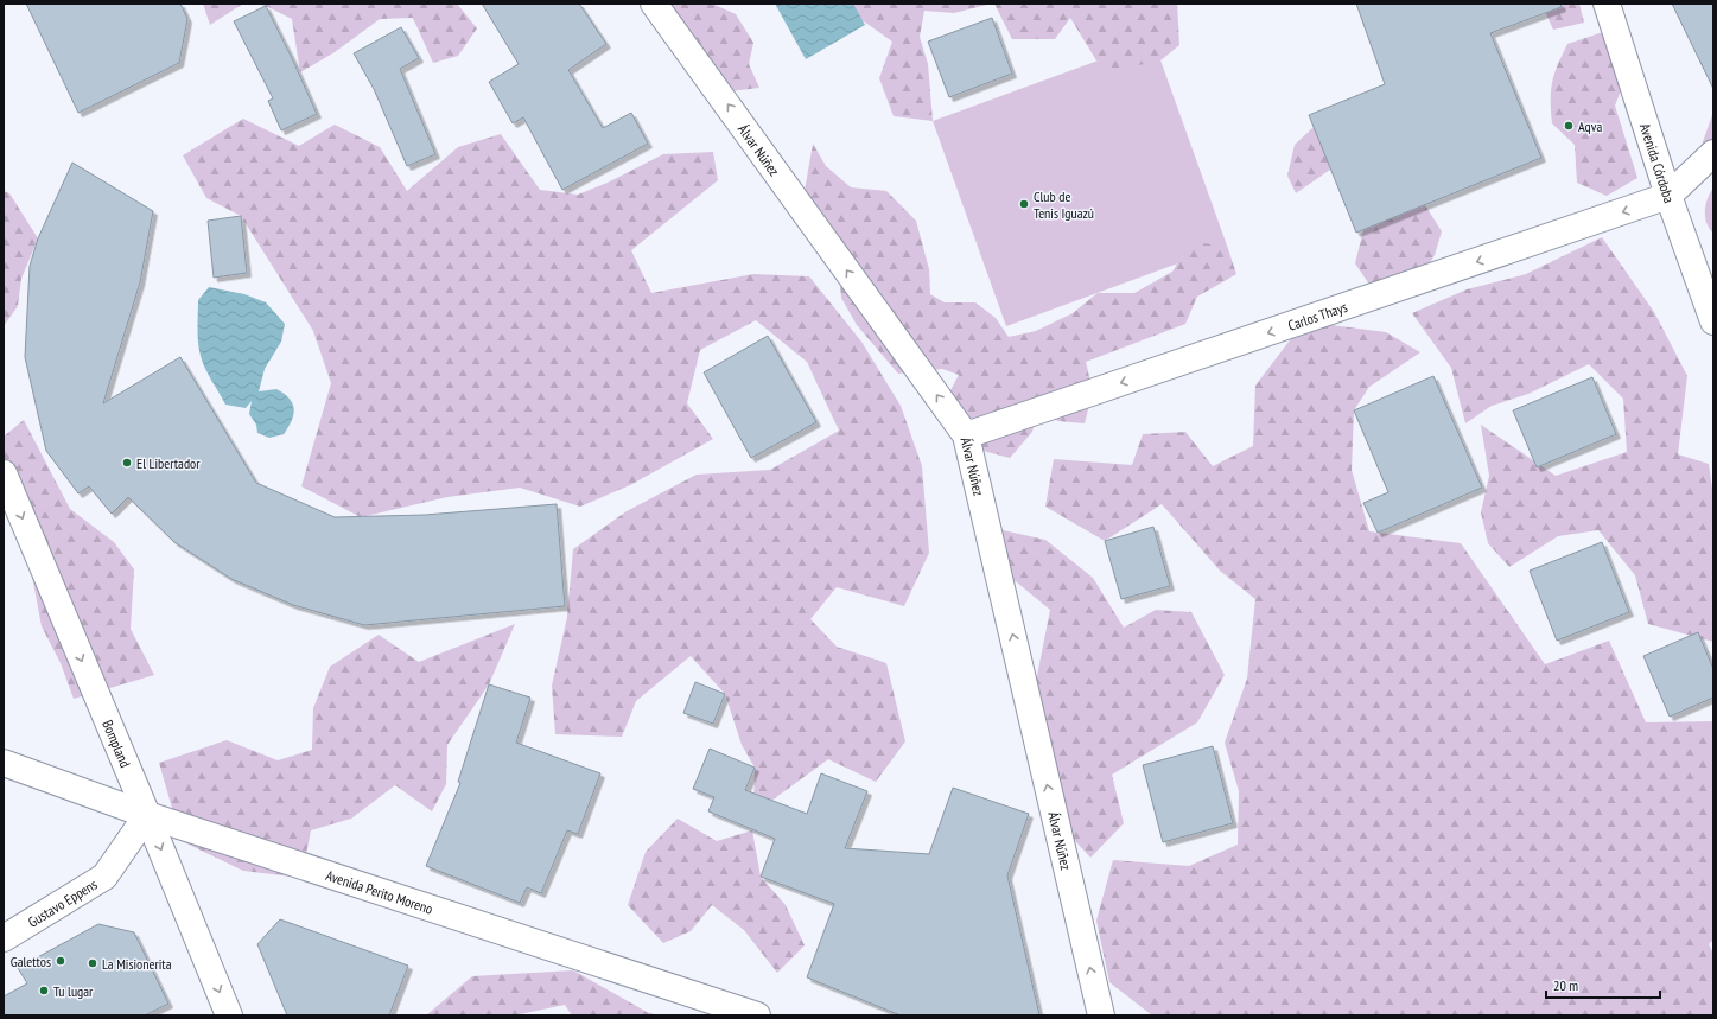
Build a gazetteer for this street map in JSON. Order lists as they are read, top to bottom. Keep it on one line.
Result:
{"streets":{"street":["Álvar Núñez","Avenida Córdoba","Carlos Thays","Bompland","Avenida Perito Moreno","Gustavo Eppens"]},"crossings":[["Álvar Núñez","Carlos Thays"],["Avenida Córdoba","Carlos Thays"],["Bompland","Avenida Perito Moreno"],["Bompland","Gustavo Eppens"],["Avenida Perito Moreno","Gustavo Eppens"]],"one_way":["Álvar Núñez","Carlos Thays","Bompland"],"places":["Aqva","Club de Tenis Iguazú","El Libertador","Galettos","La Misionerita","Tu lugar"],"scale_bar":"20 m"}
